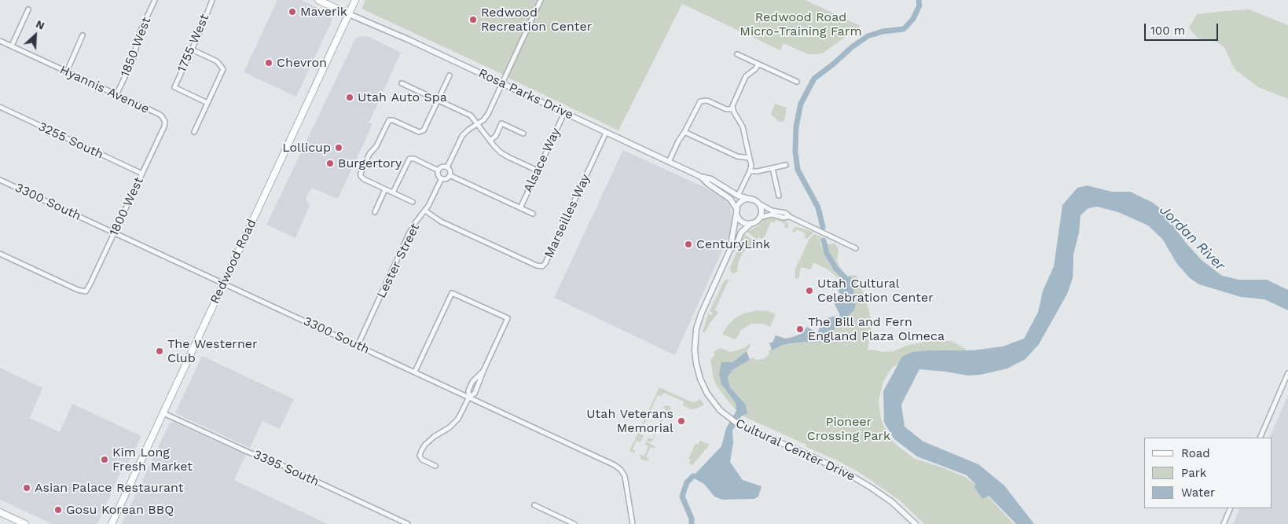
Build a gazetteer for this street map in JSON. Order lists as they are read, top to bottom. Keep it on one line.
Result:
{"streets":{"main road":["Redwood Road"],"street":["1755 West","1850 West","Hyannis Avenue","Rosa Parks Drive","3255 South","Alsace Way","3300 South","1800 West","Marseilles Way","Lester Street","Cultural Center Drive","3395 South"]},"crossings":[["1850 West","Hyannis Avenue"],["Hyannis Avenue","1800 West"],["Rosa Parks Drive","Alsace Way"],["Rosa Parks Drive","Marseilles Way"],["Rosa Parks Drive","Redwood Road"],["Rosa Parks Drive","Cultural Center Drive"],["3255 South","1800 West"],["Alsace Way","Lester Street"],["3300 South","1800 West"],["3300 South","Lester Street"],["3300 South","Redwood Road"],["Marseilles Way","Lester Street"],["Redwood Road","3395 South"]],"water":["Jordan River"],"parks":["Redwood Road Micro-Training Farm","Pioneer Crossing Park"],"places":["Maverik","Redwood Recreation Center","Chevron","Utah Auto Spa","Lollicup","Burgertory","CenturyLink","Utah Cultural Celebration Center","The Bill and Fern England Plaza Olmeca","The Westerner Club","Utah Veterans Memorial","Kim Long Fresh Market","Asian Palace Restaurant","Gosu Korean BBQ"],"legend":["Road","Park","Water"],"scale_bar":"100 m","north":"top right"}
